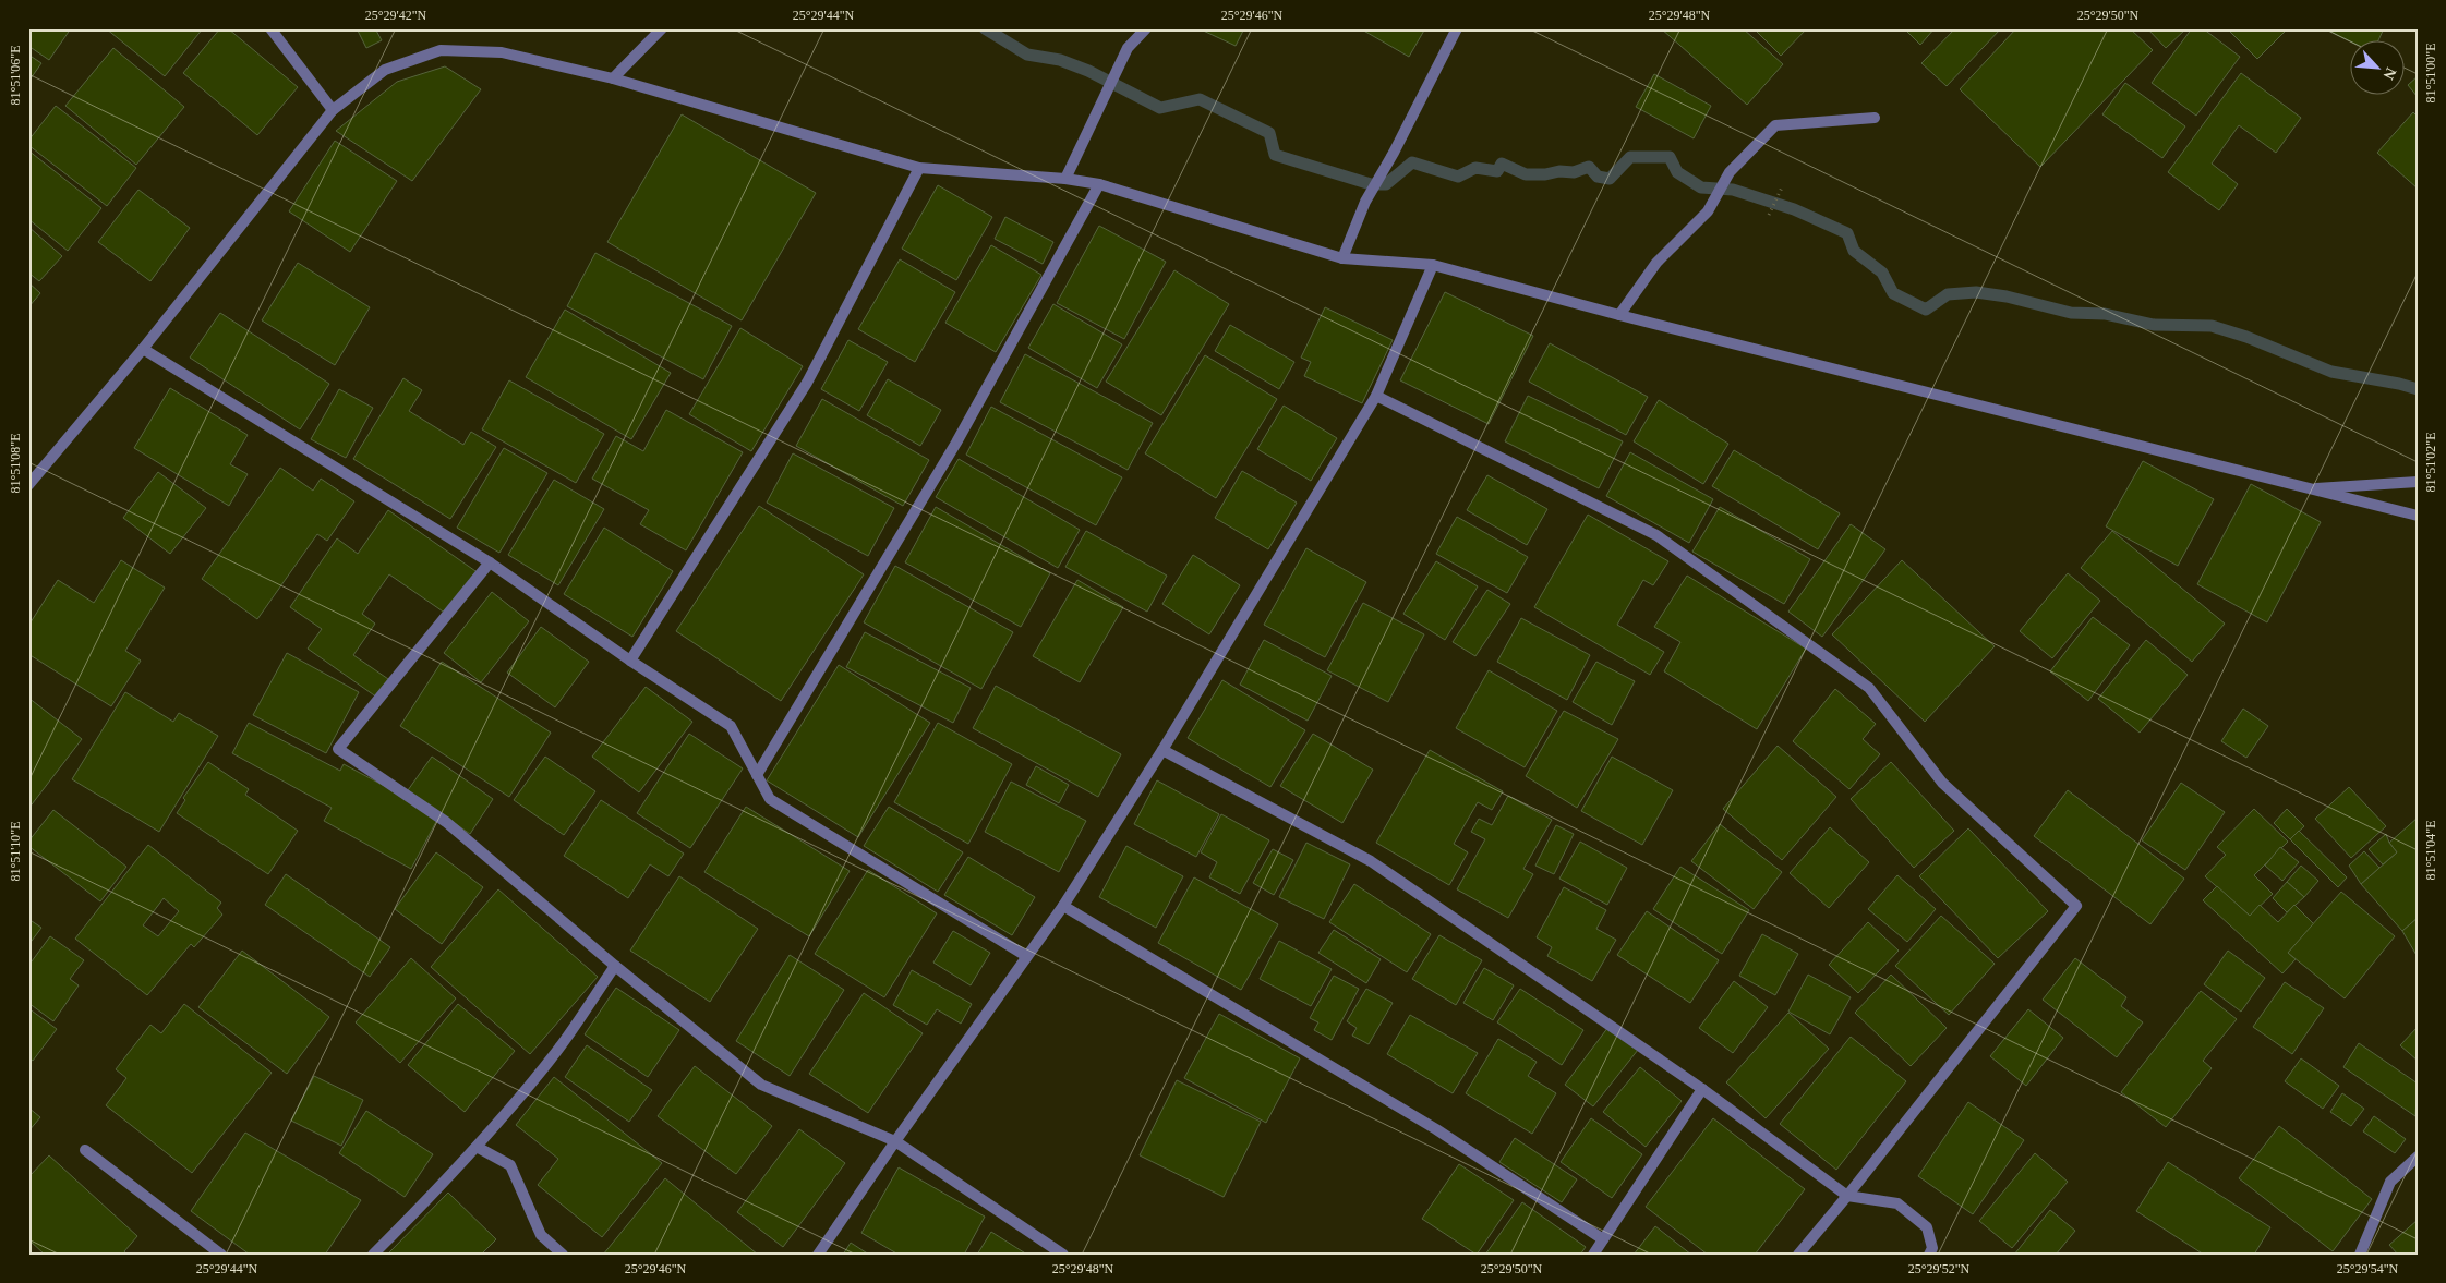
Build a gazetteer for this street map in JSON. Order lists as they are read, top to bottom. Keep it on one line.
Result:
{"north":"bottom right","coordinates":["25°29'42\"N","25°29'44\"N","25°29'46\"N","25°29'48\"N","25°29'50\"N","81°51'00\"E","81°51'06\"E","81°51'02\"E","81°51'08\"E","81°51'04\"E","81°51'10\"E","25°29'52\"N","25°29'54\"N"]}
